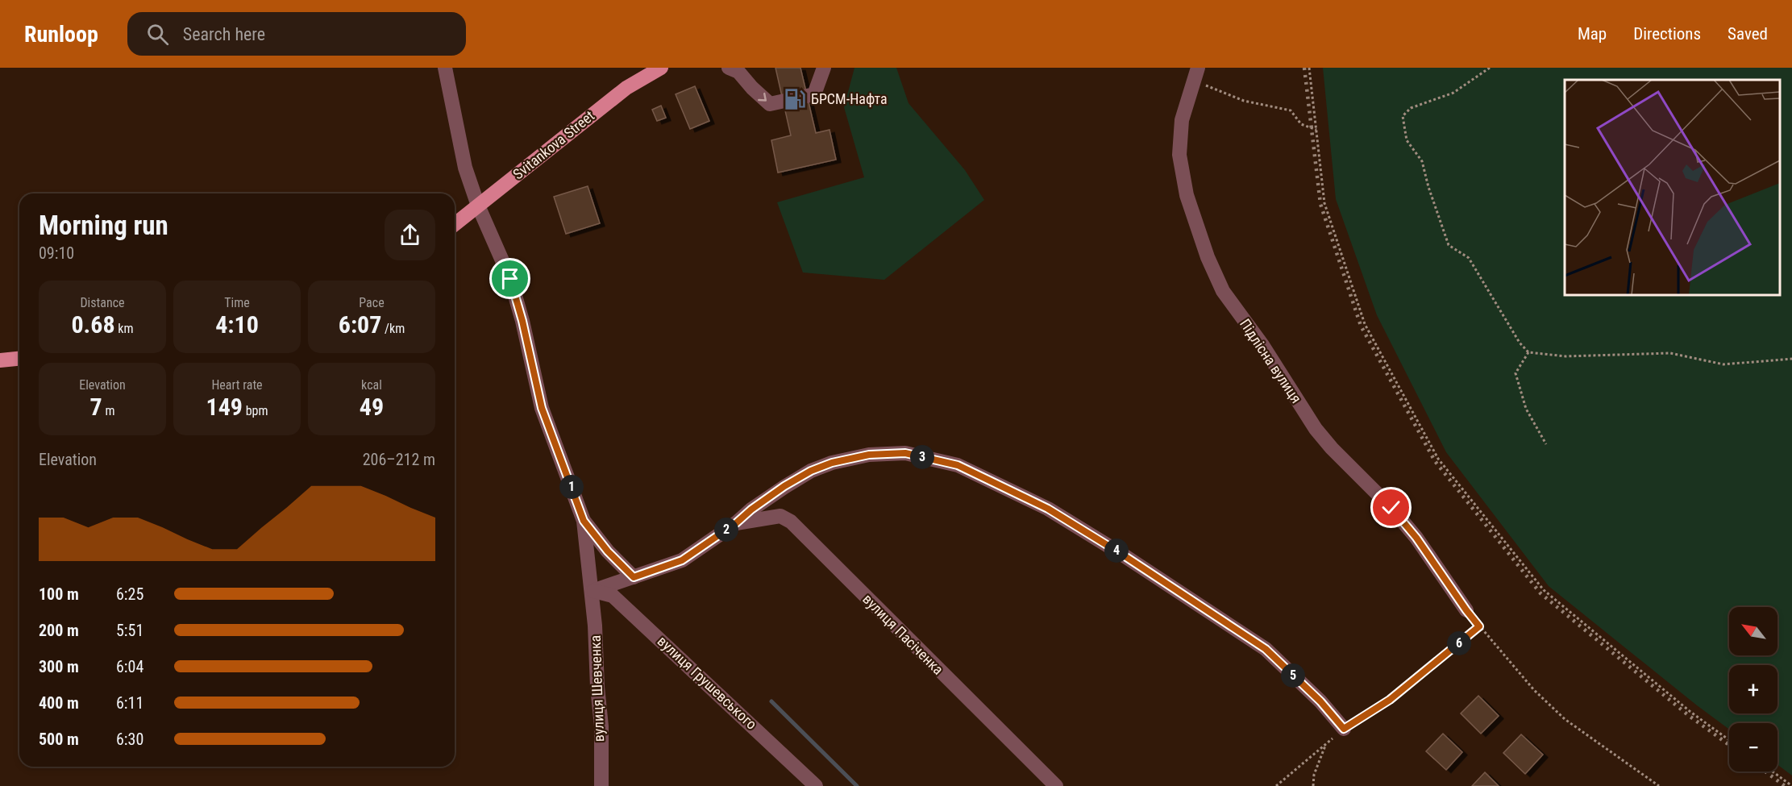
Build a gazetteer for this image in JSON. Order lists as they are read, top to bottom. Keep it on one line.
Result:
{"streets":{"main road":["Svitankova Street"],"street":["Підлісна вулиця","вулиця Пасіченка","вулиця Грушевського","вулиця Шевченка"]},"crossings":[["вулиця Пасіченка","вулиця Грушевського"],["вулиця Пасіченка","вулиця Шевченка"],["вулиця Грушевського","вулиця Шевченка"]],"places":{"fuel station":["БРСМ-Нафта"]},"north":"top left","page":{"header":"Runloop","search":"Search here","nav":["Map","Directions","Saved"],"heading":["Morning run","09:10"],"stats":[["Distance","0.68 km"],["Time","4:10"],["Pace","6:07 /km"],["Elevation","7 m"],["Heart rate","149 bpm"],["kcal","49"]],"chart":["Elevation","206–212 m"],"pins":["3","1","2","4","6","5"],"list":[{"name":"100 m","note":"6:25"},{"name":"200 m","note":"5:51"},{"name":"300 m","note":"6:04"},{"name":"400 m","note":"6:11"},{"name":"500 m","note":"6:30"}],"map_buttons":["+","−"]}}
